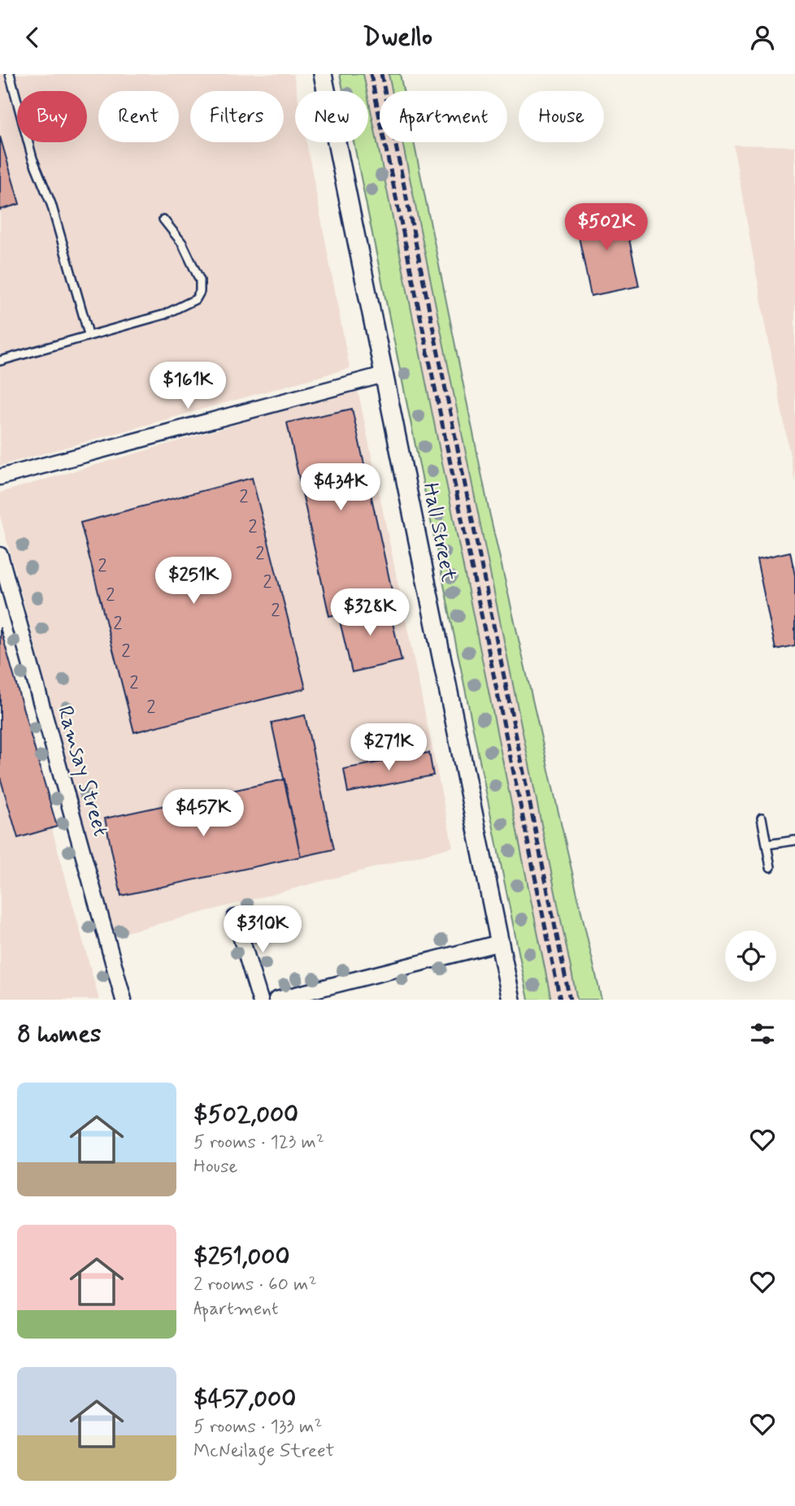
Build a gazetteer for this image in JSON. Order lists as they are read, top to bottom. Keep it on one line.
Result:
{"streets":{"street":["Hall Street","Ramsay Street"]},"house_numbers":["2","2","2","2","2","2","2","2","2","2","2"],"page":{"header":"Dwello","chip":["Buy","Rent","Filters","New","Apartment","House"],"price":["$502K","$161K","$434K","$251K","$328K","$271K","$457K","$310K"],"heading":"8 homes","list":[{"name":"$502,000","note":"5 rooms · 123 m² · House"},{"name":"$251,000","note":"2 rooms · 60 m² · Apartment"},{"name":"$457,000","note":"5 rooms · 133 m² · McNeilage Street"}]}}
